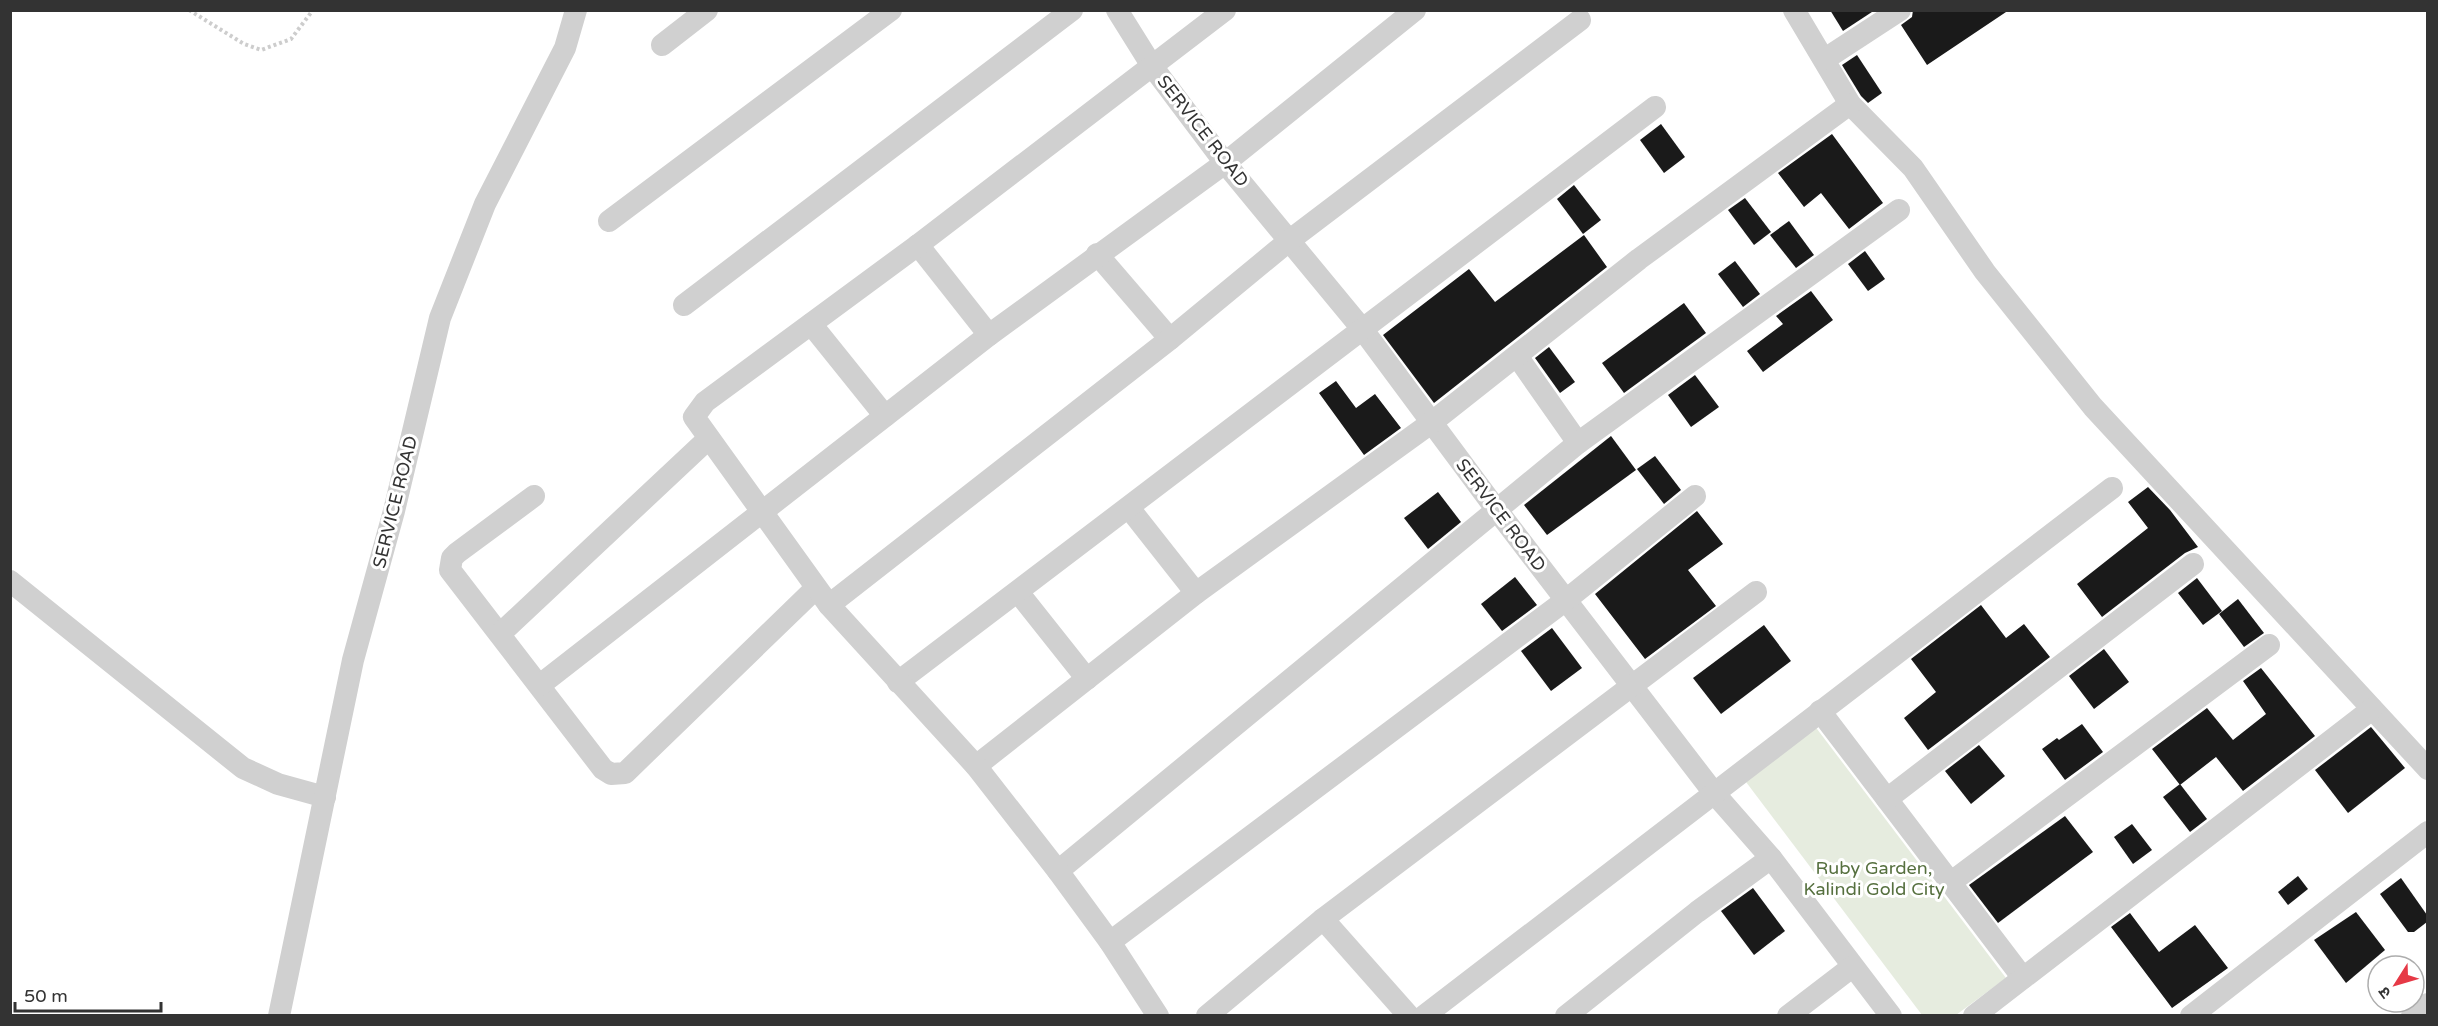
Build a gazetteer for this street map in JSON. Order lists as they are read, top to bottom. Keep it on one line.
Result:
{"streets":{"street":["SERVICE ROAD"]},"parks":["Ruby Garden, Kalindi Gold City"],"scale_bar":"50 m","north":"bottom left"}
